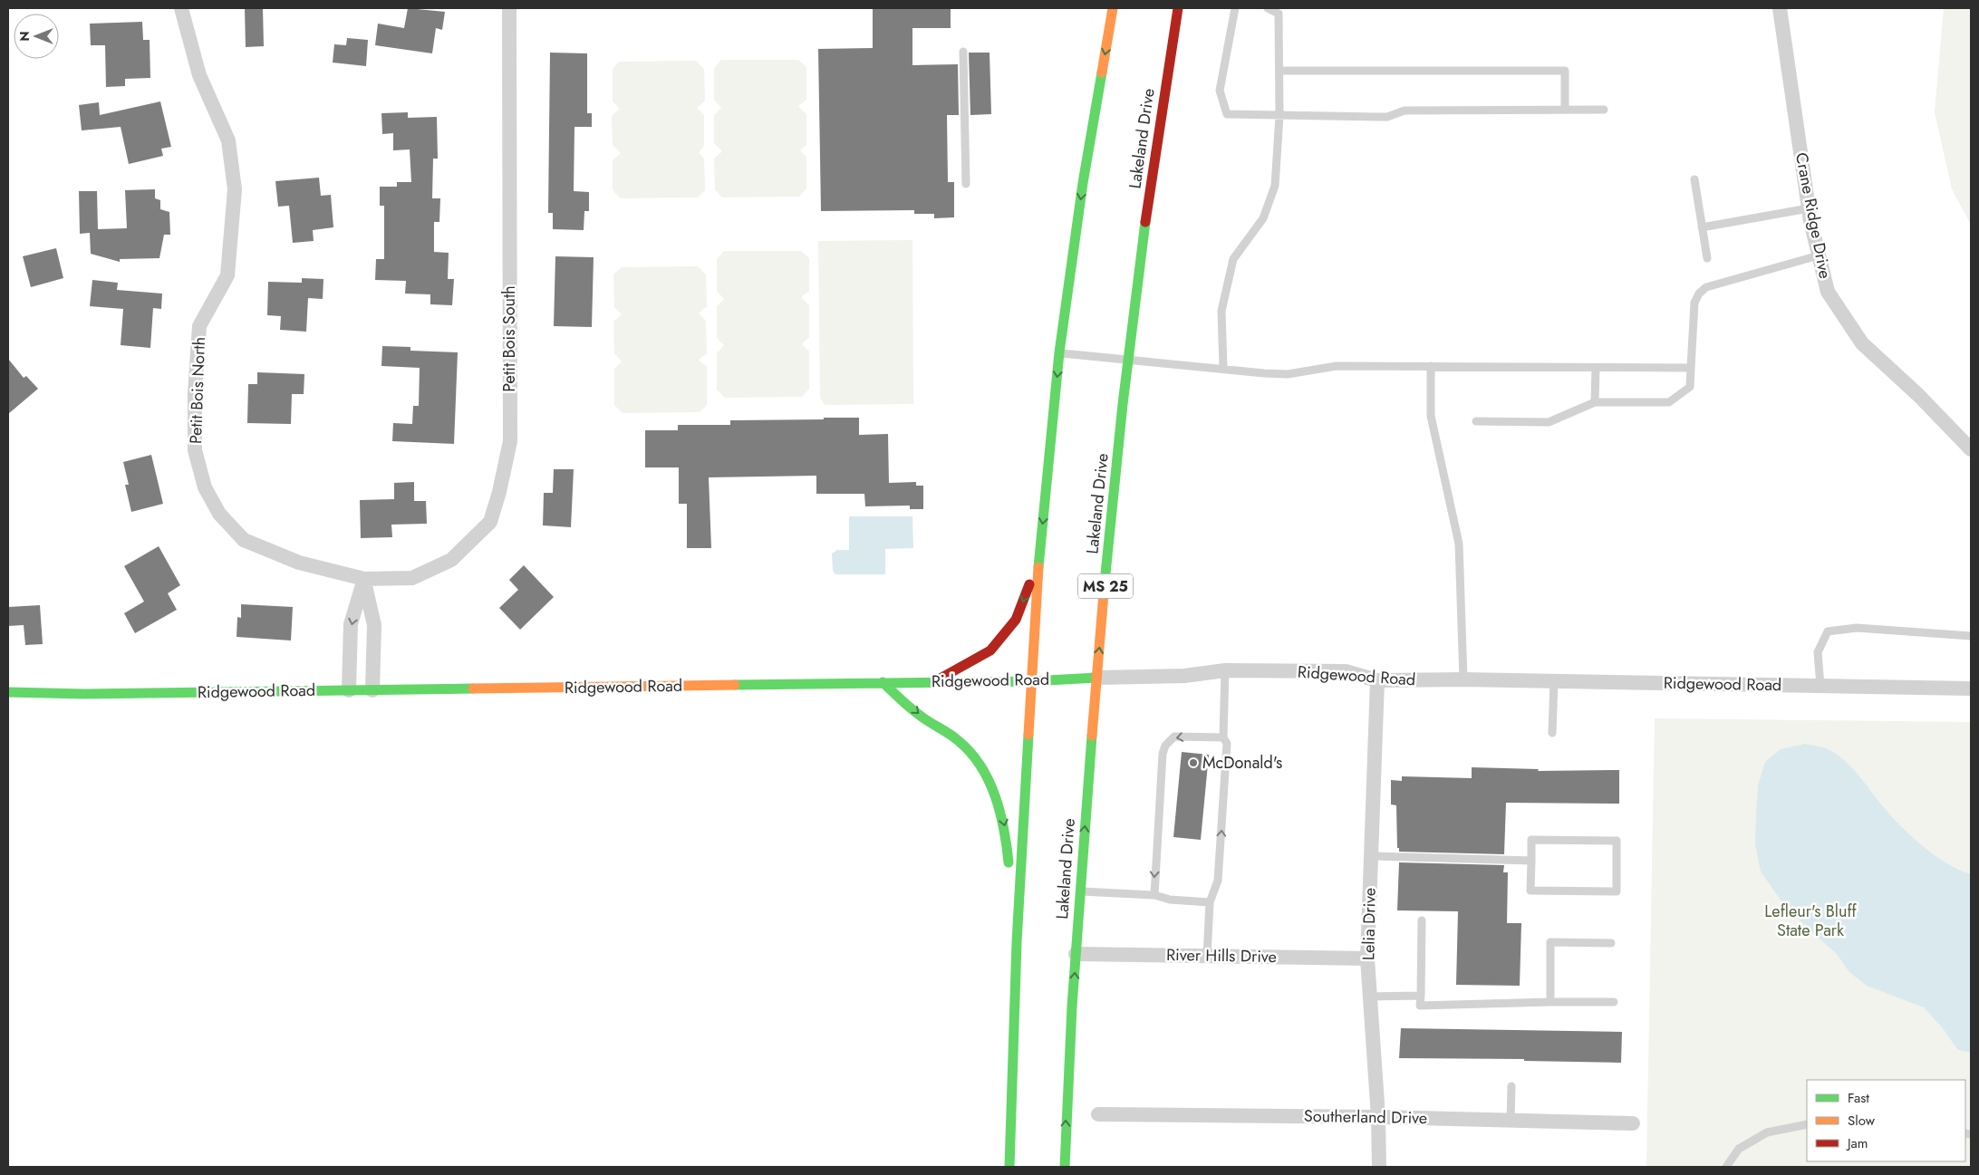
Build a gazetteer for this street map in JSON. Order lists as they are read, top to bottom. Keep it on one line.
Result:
{"streets":{"main road":["Lakeland Drive","MS 25","Ridgewood Road"],"street":["Crane Ridge Drive","Petit Bois South","Petit Bois North","Lelia Drive","River Hills Drive","Southerland Drive"]},"crossings":[["Lakeland Drive","Ridgewood Road"],["Lakeland Drive","River Hills Drive"],["Petit Bois South","Petit Bois North"],["Ridgewood Road","Lelia Drive"],["Lelia Drive","River Hills Drive"],["Lelia Drive","Southerland Drive"]],"parks":["Lefleur's Bluff State Park"],"places":["McDonald's"],"legend":["Fast","Slow","Jam"],"north":"left"}
